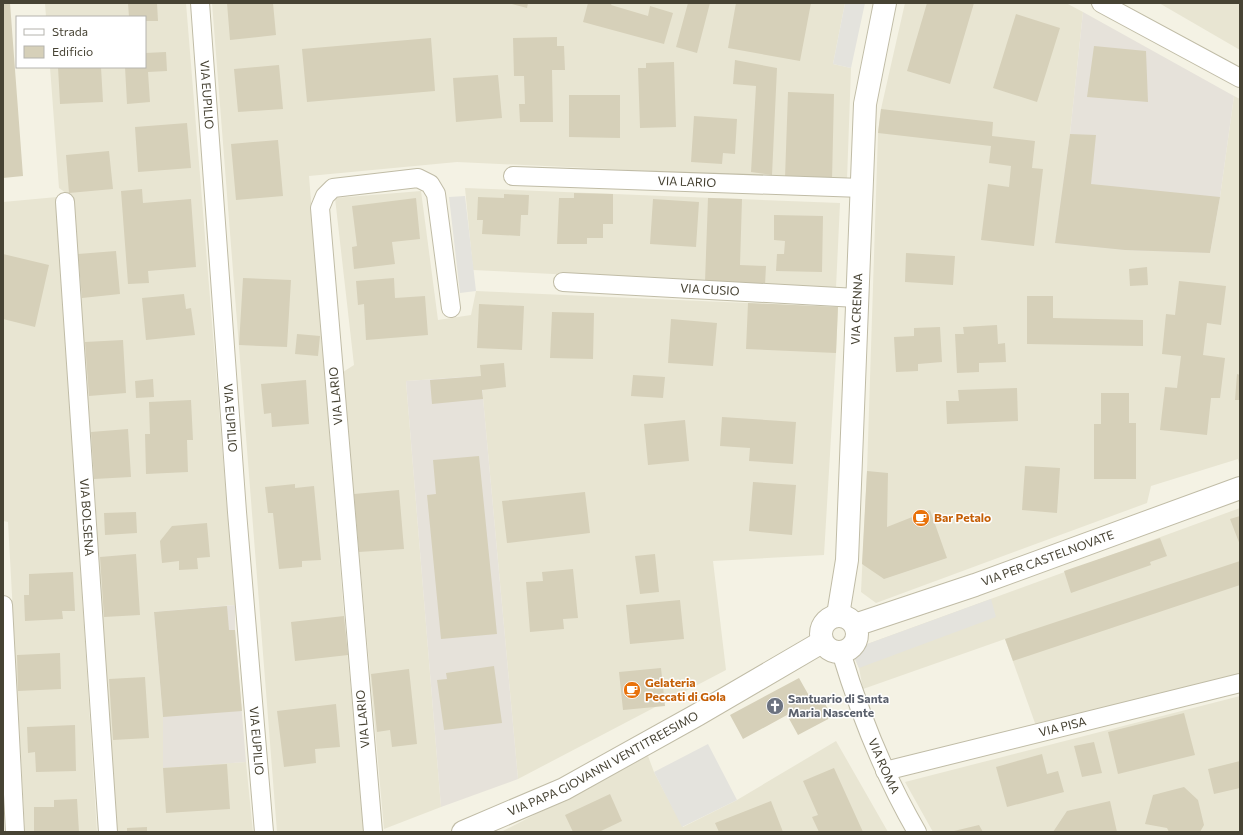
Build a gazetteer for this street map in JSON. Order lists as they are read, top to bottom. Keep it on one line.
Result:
{"streets":{"street":["VIA EUPILIO","VIA LARIO","VIA CUSIO","VIA CRENNA","VIA BOLSENA","VIA PER CASTELNOVATE","VIA PISA","VIA PAPA GIOVANNI VENTITREESIMO","VIA ROMA"]},"crossings":[["VIA LARIO","VIA CRENNA"],["VIA CUSIO","VIA CRENNA"],["VIA CRENNA","VIA PER CASTELNOVATE"],["VIA CRENNA","VIA PAPA GIOVANNI VENTITREESIMO"],["VIA CRENNA","VIA ROMA"],["VIA PER CASTELNOVATE","VIA PAPA GIOVANNI VENTITREESIMO"],["VIA PER CASTELNOVATE","VIA ROMA"],["VIA PISA","VIA ROMA"],["VIA PAPA GIOVANNI VENTITREESIMO","VIA ROMA"]],"places":{"cafe":["Bar Petalo","Gelateria Peccati di Gola"],"church":["Santuario di Santa Maria Nascente"]},"legend":["Strada","Edificio"]}
